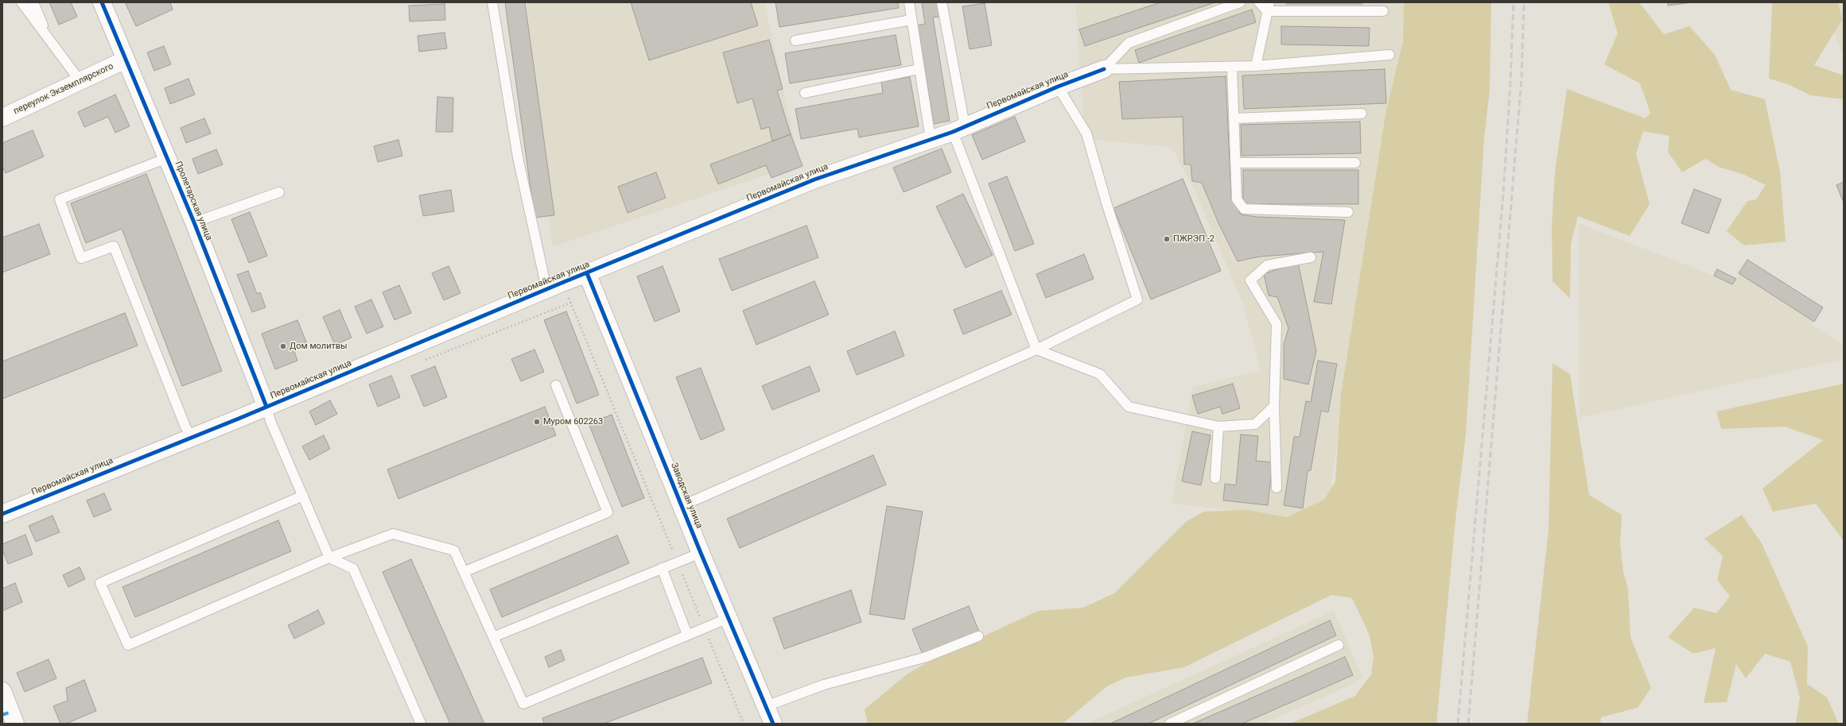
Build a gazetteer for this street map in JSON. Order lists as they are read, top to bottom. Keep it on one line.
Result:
{"streets":{"street":["переулок Экземплярского","Первомайская улица","Пролетарская улица","Заводская улица"]},"crossings":[["переулок Экземплярского","Пролетарская улица"],["Первомайская улица","Пролетарская улица"],["Первомайская улица","Заводская улица"]],"places":["ПЖРЭП -2","Дом молитвы","Муром 602263"]}
